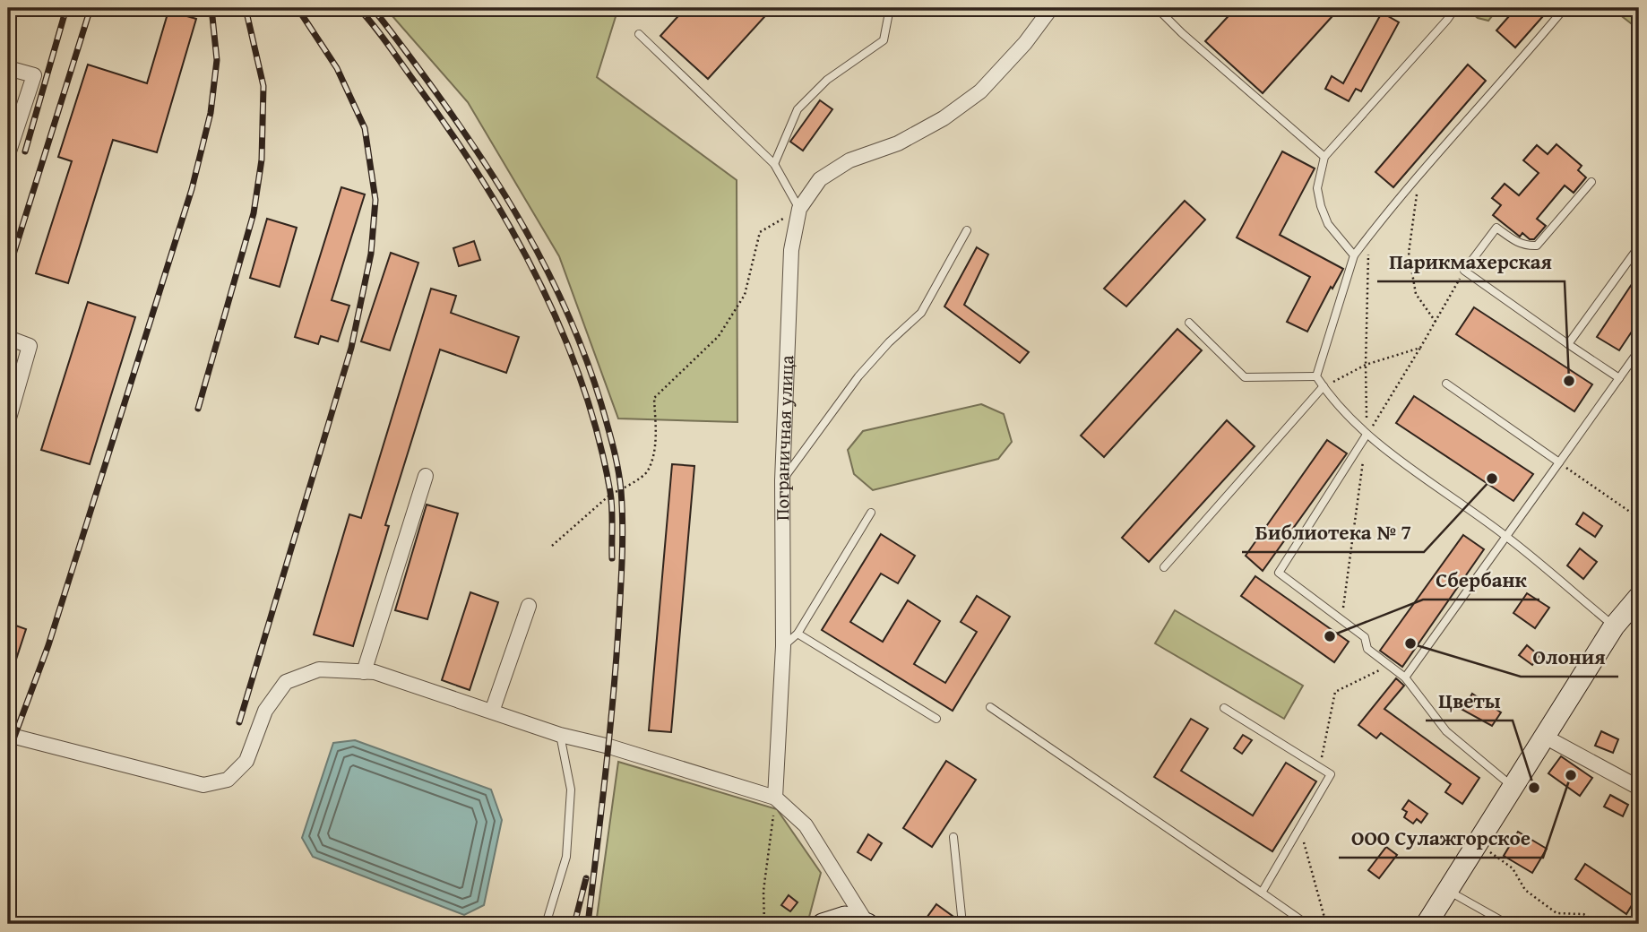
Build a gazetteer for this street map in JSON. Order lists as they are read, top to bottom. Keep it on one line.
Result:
{"streets":{"street":["Пограничная улица"]},"places":["Парикмахерская","Библиотека № 7","Сбербанк","Олония","ООО Сулажгорское","Цветы"]}
